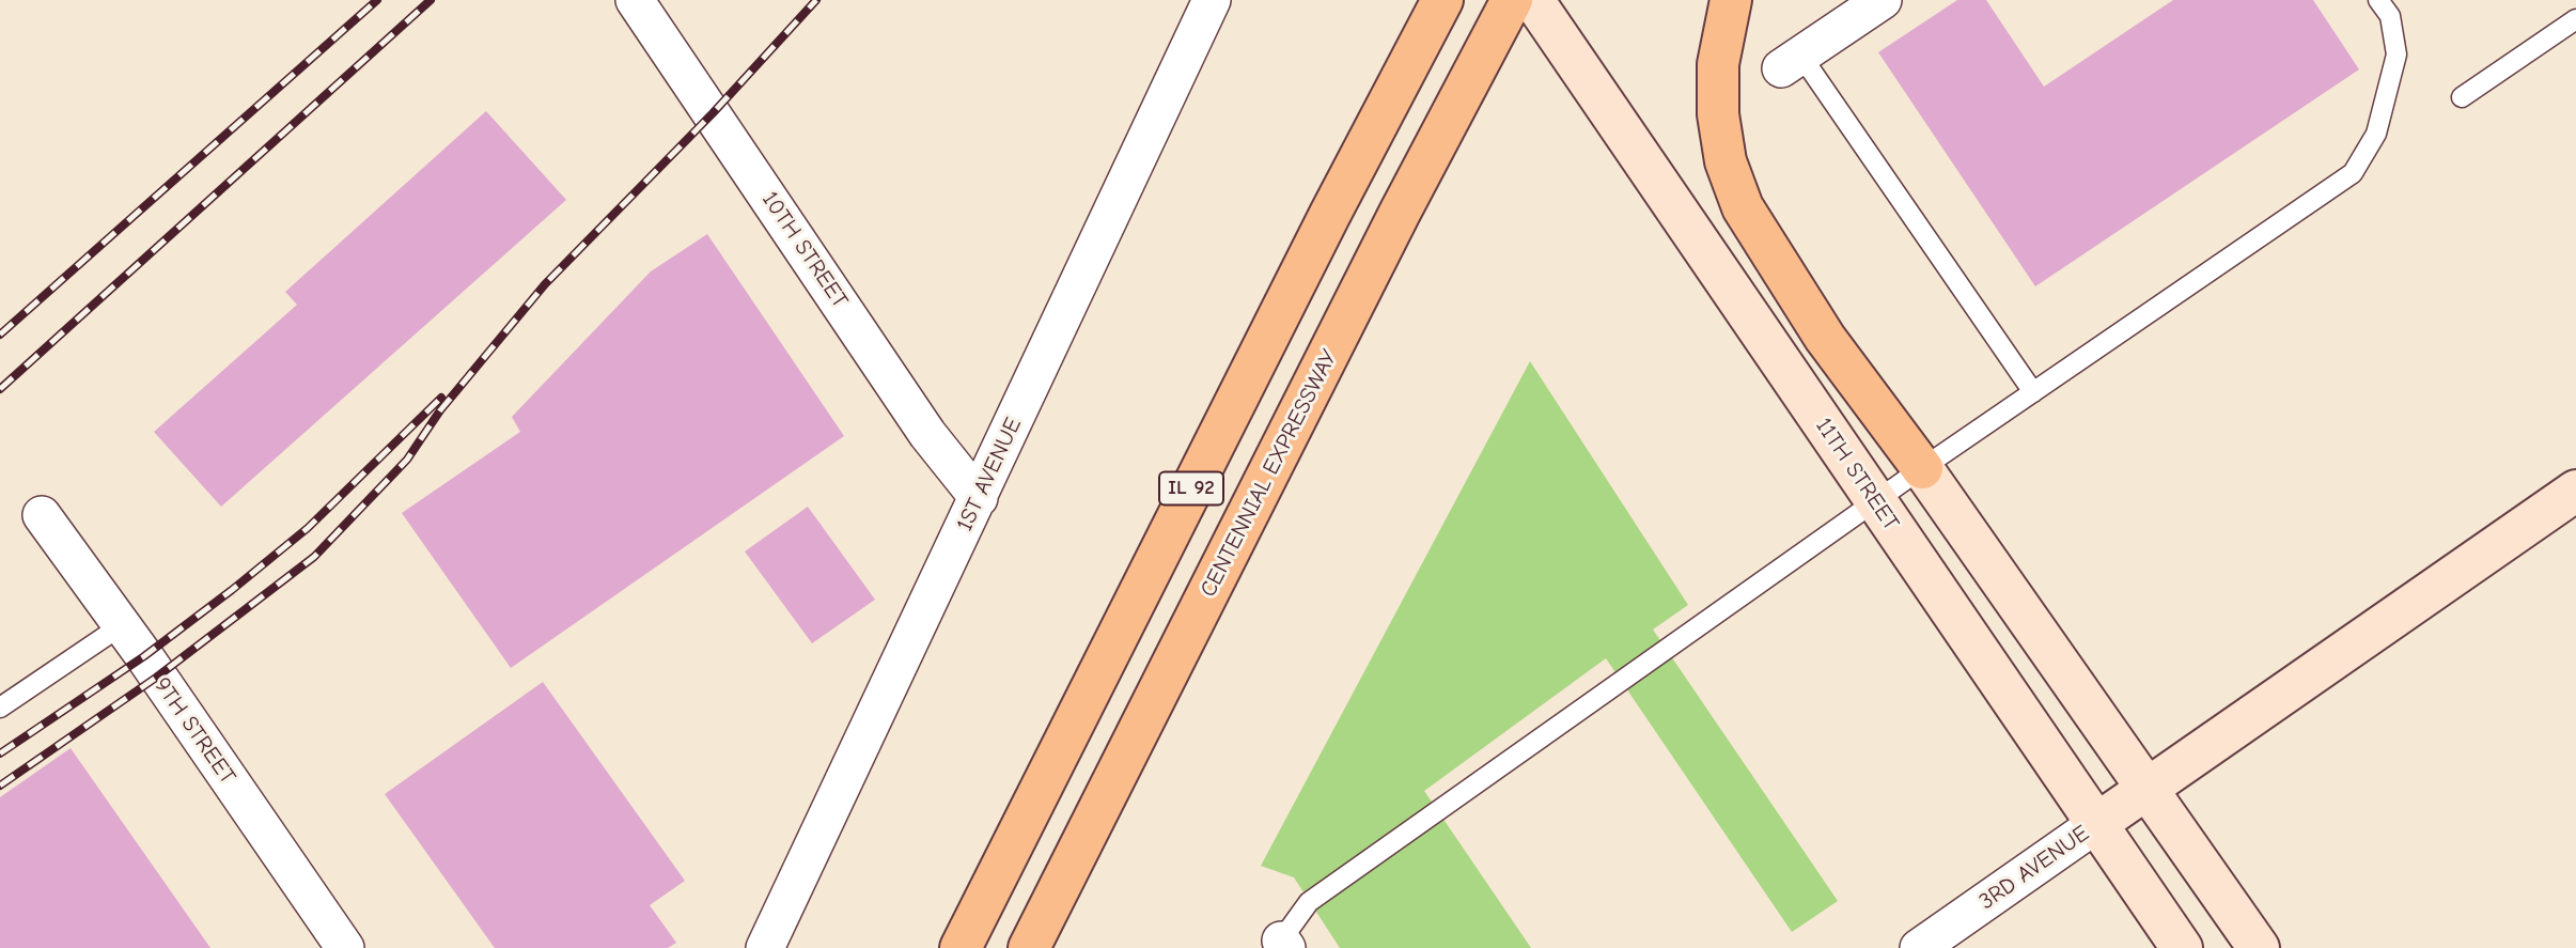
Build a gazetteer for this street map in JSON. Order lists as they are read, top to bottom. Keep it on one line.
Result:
{"streets":{"highway":["CENTENNIAL EXPRESSWAY","IL 92"],"street":["10TH STREET","1ST AVENUE","11TH STREET","9TH STREET","3RD AVENUE"]},"crossings":[["10TH STREET","1ST AVENUE"],["11TH STREET","3RD AVENUE"]]}
